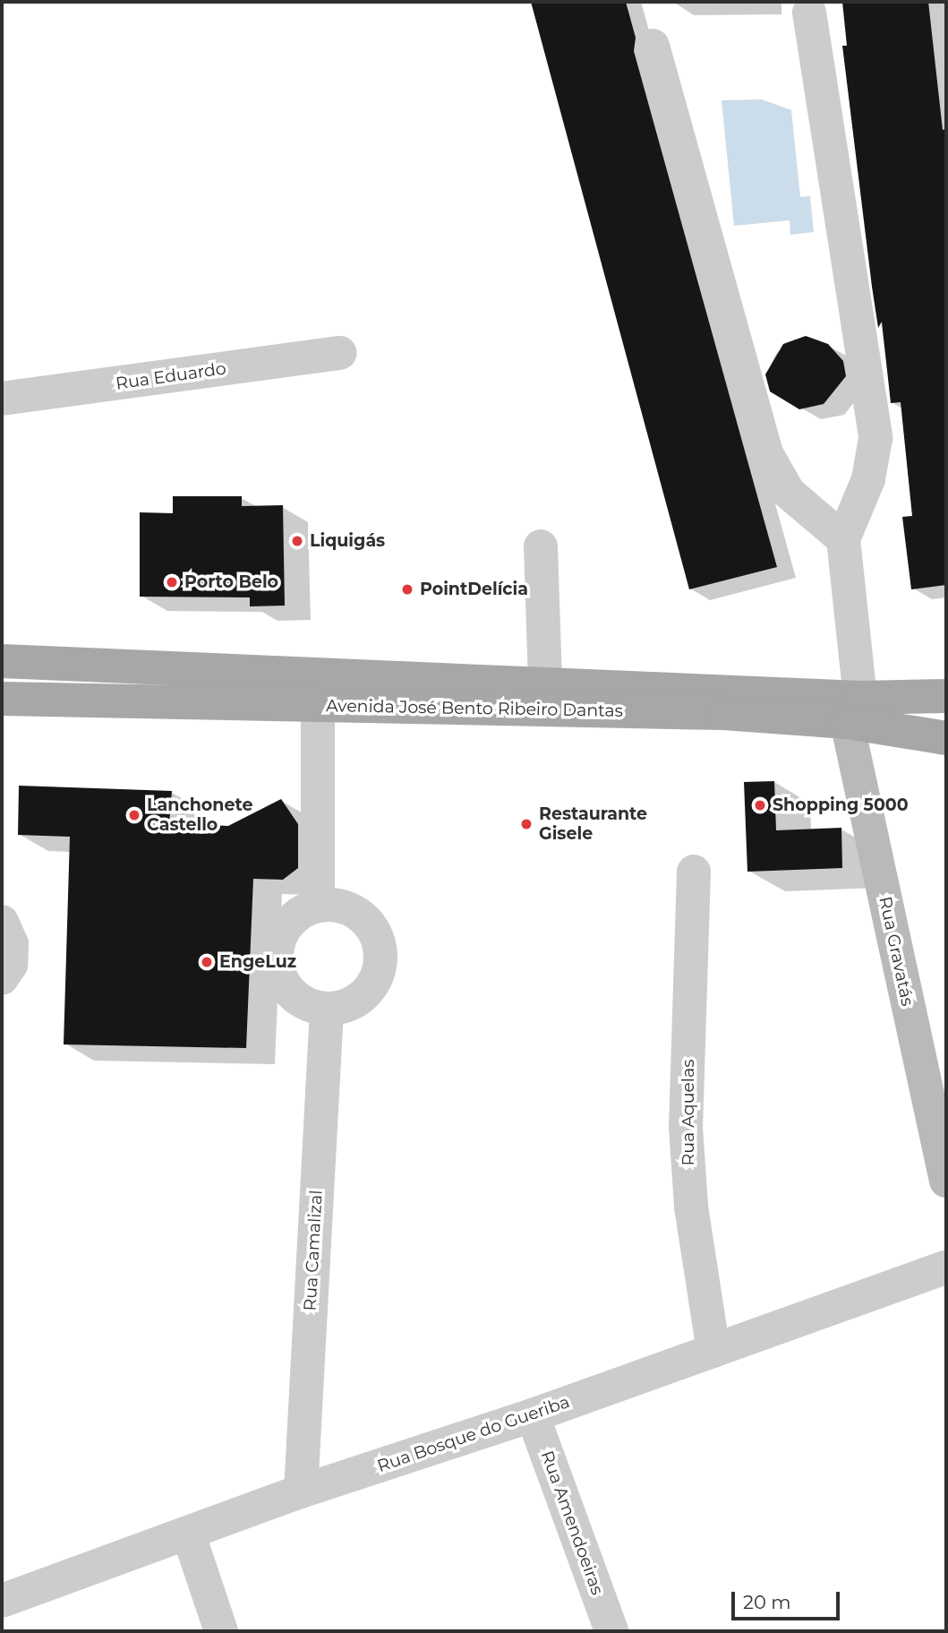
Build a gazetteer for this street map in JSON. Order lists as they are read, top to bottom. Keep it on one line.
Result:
{"streets":{"main road":["Avenida José Bento Ribeiro Dantas"],"street":["Rua Eduardo","Rua Gravatás","Rua Aquelas","Rua Camalizal","Rua Bosque do Gueriba","Rua Amendoeiras"]},"crossings":[["Avenida José Bento Ribeiro Dantas","Rua Gravatás"],["Rua Aquelas","Rua Bosque do Gueriba"],["Rua Camalizal","Rua Bosque do Gueriba"],["Rua Bosque do Gueriba","Rua Amendoeiras"]],"places":["Liquigás","Porto Belo","PointDelícia","Shopping 5000","Lanchonete Castello","Restaurante Gisele","EngeLuz"],"scale_bar":"20 m"}
